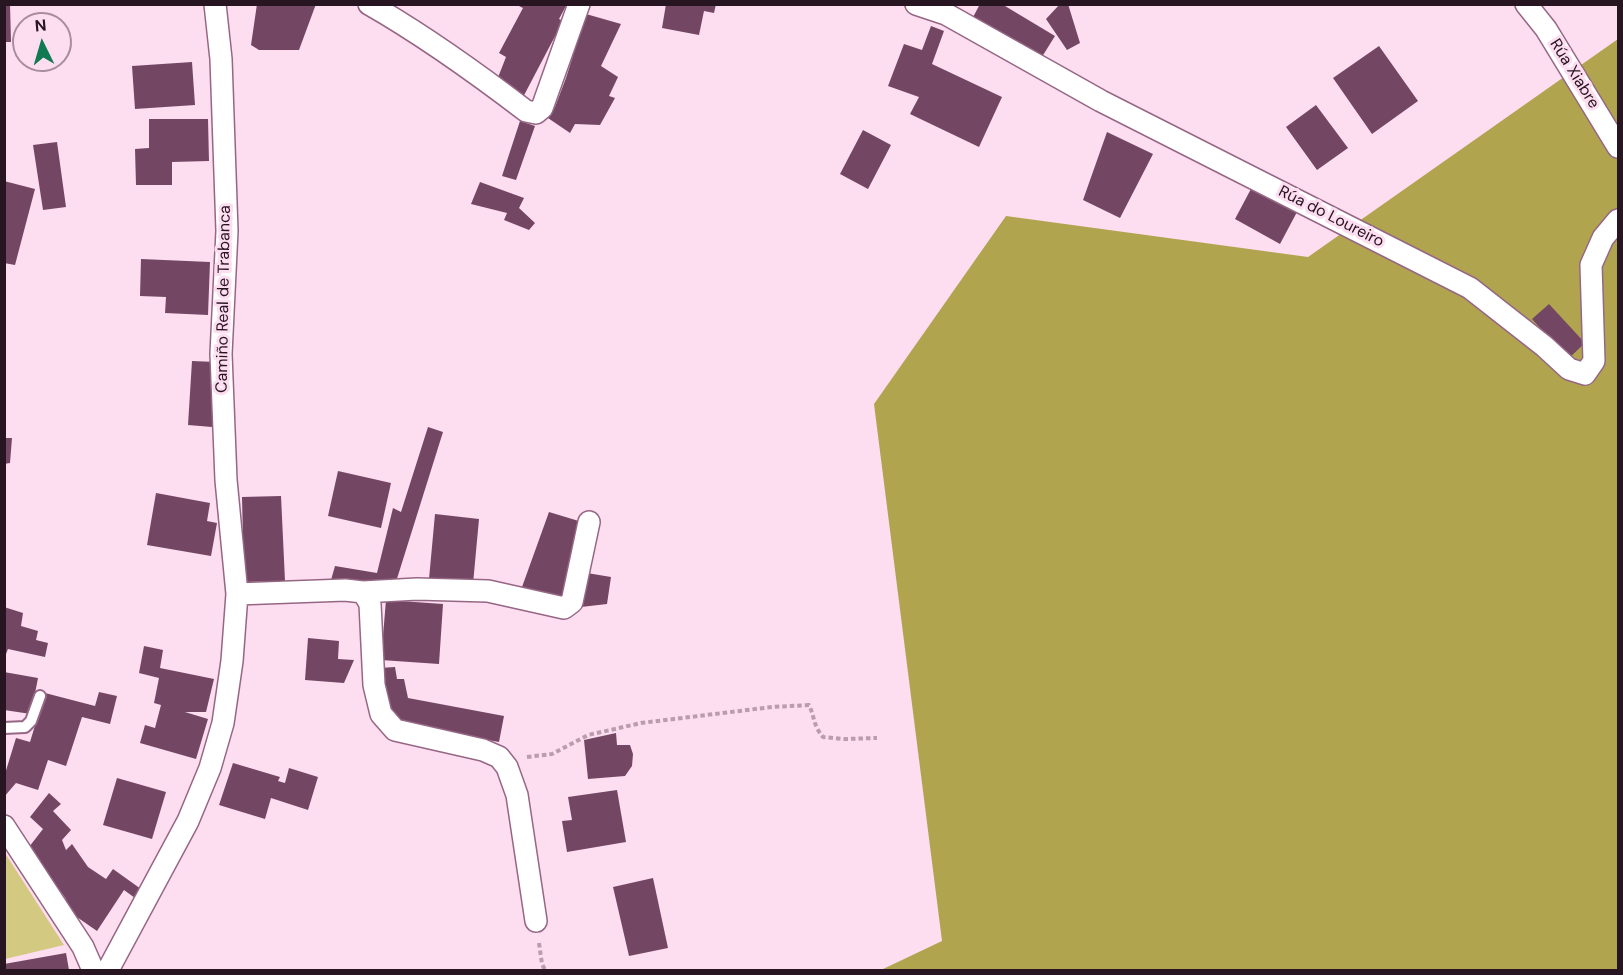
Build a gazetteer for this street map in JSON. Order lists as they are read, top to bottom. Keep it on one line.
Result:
{"streets":{"street":["Rúa Xiabre","Rúa do Loureiro","Camiño Real de Trabanca"]},"north":"top"}
